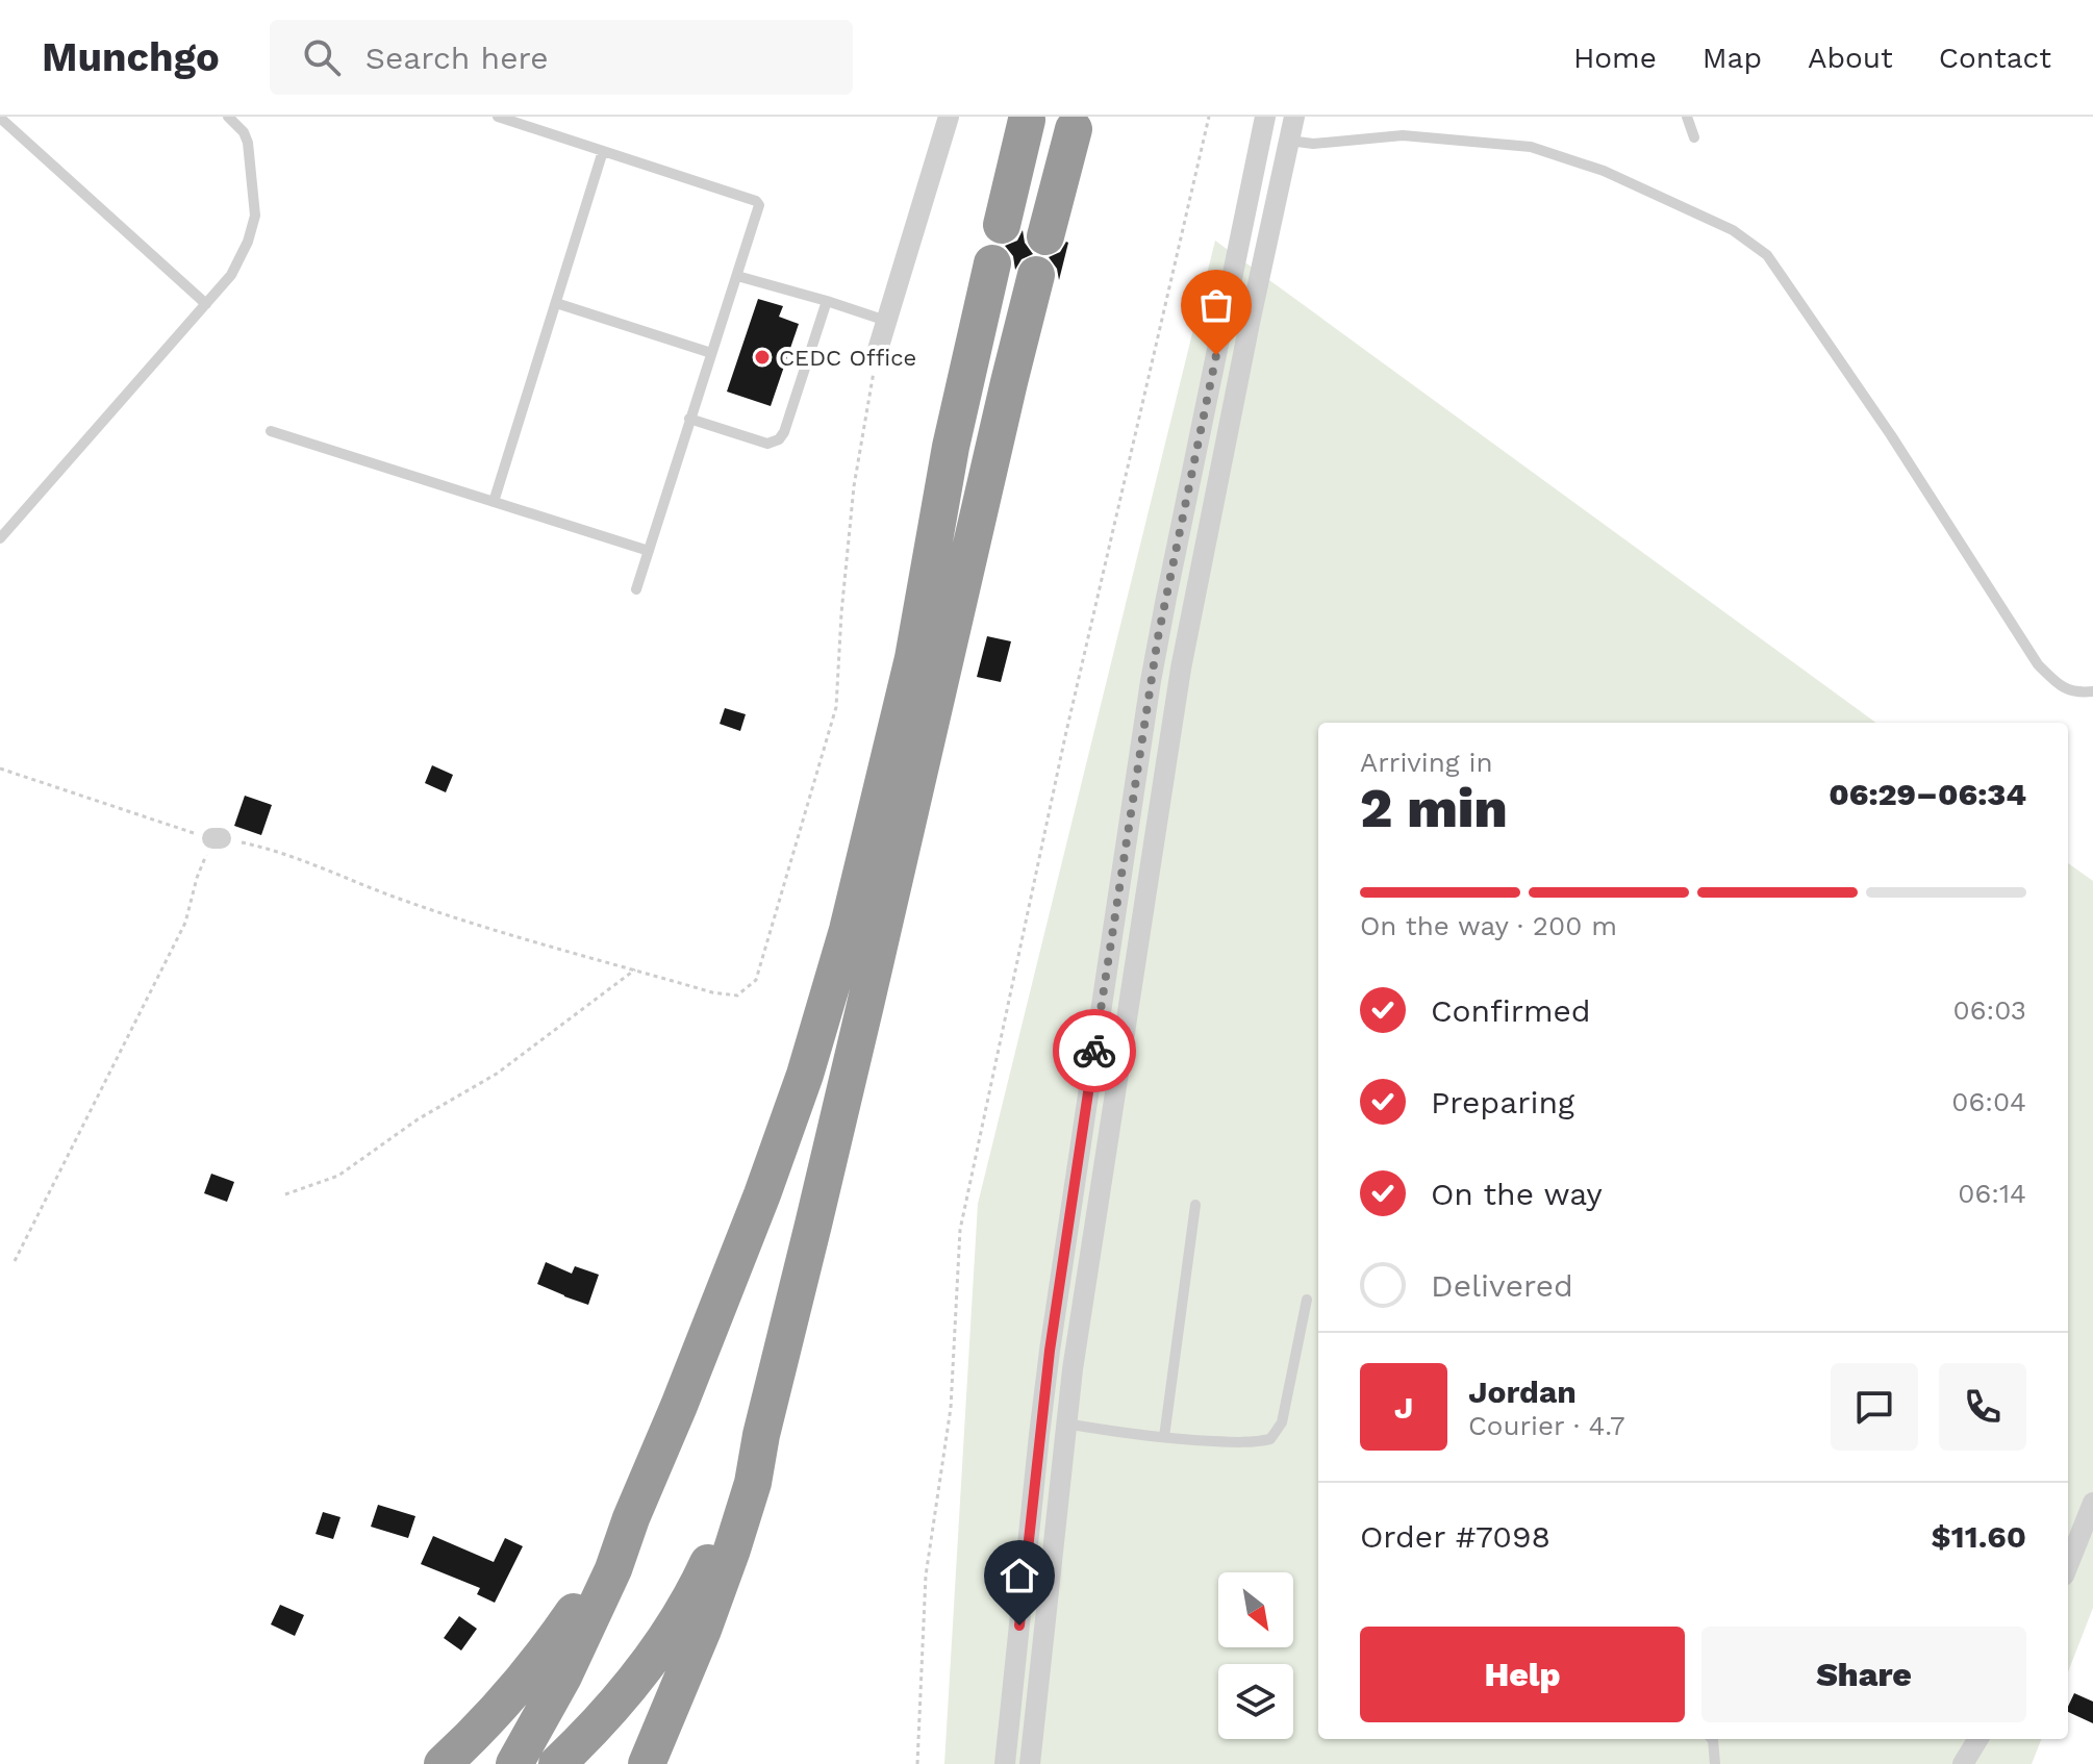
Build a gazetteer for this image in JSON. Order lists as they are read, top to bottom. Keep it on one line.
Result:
{"places":["CEDC Office"],"north":"bottom right","page":{"header":"Munchgo","search":"Search here","nav":["Home","Map","About","Contact"],"heading":["2 min","Arriving in","06:29–06:34"],"panel":["Jordan","Courier · 4.7","Order #7098","$11.60"],"bar":"On the way · 200 m","list":[["Confirmed","06:03"],["Preparing","06:04"],["On the way","06:14"],"Delivered"],"round":"J","buttons":["Help","Share"]}}
